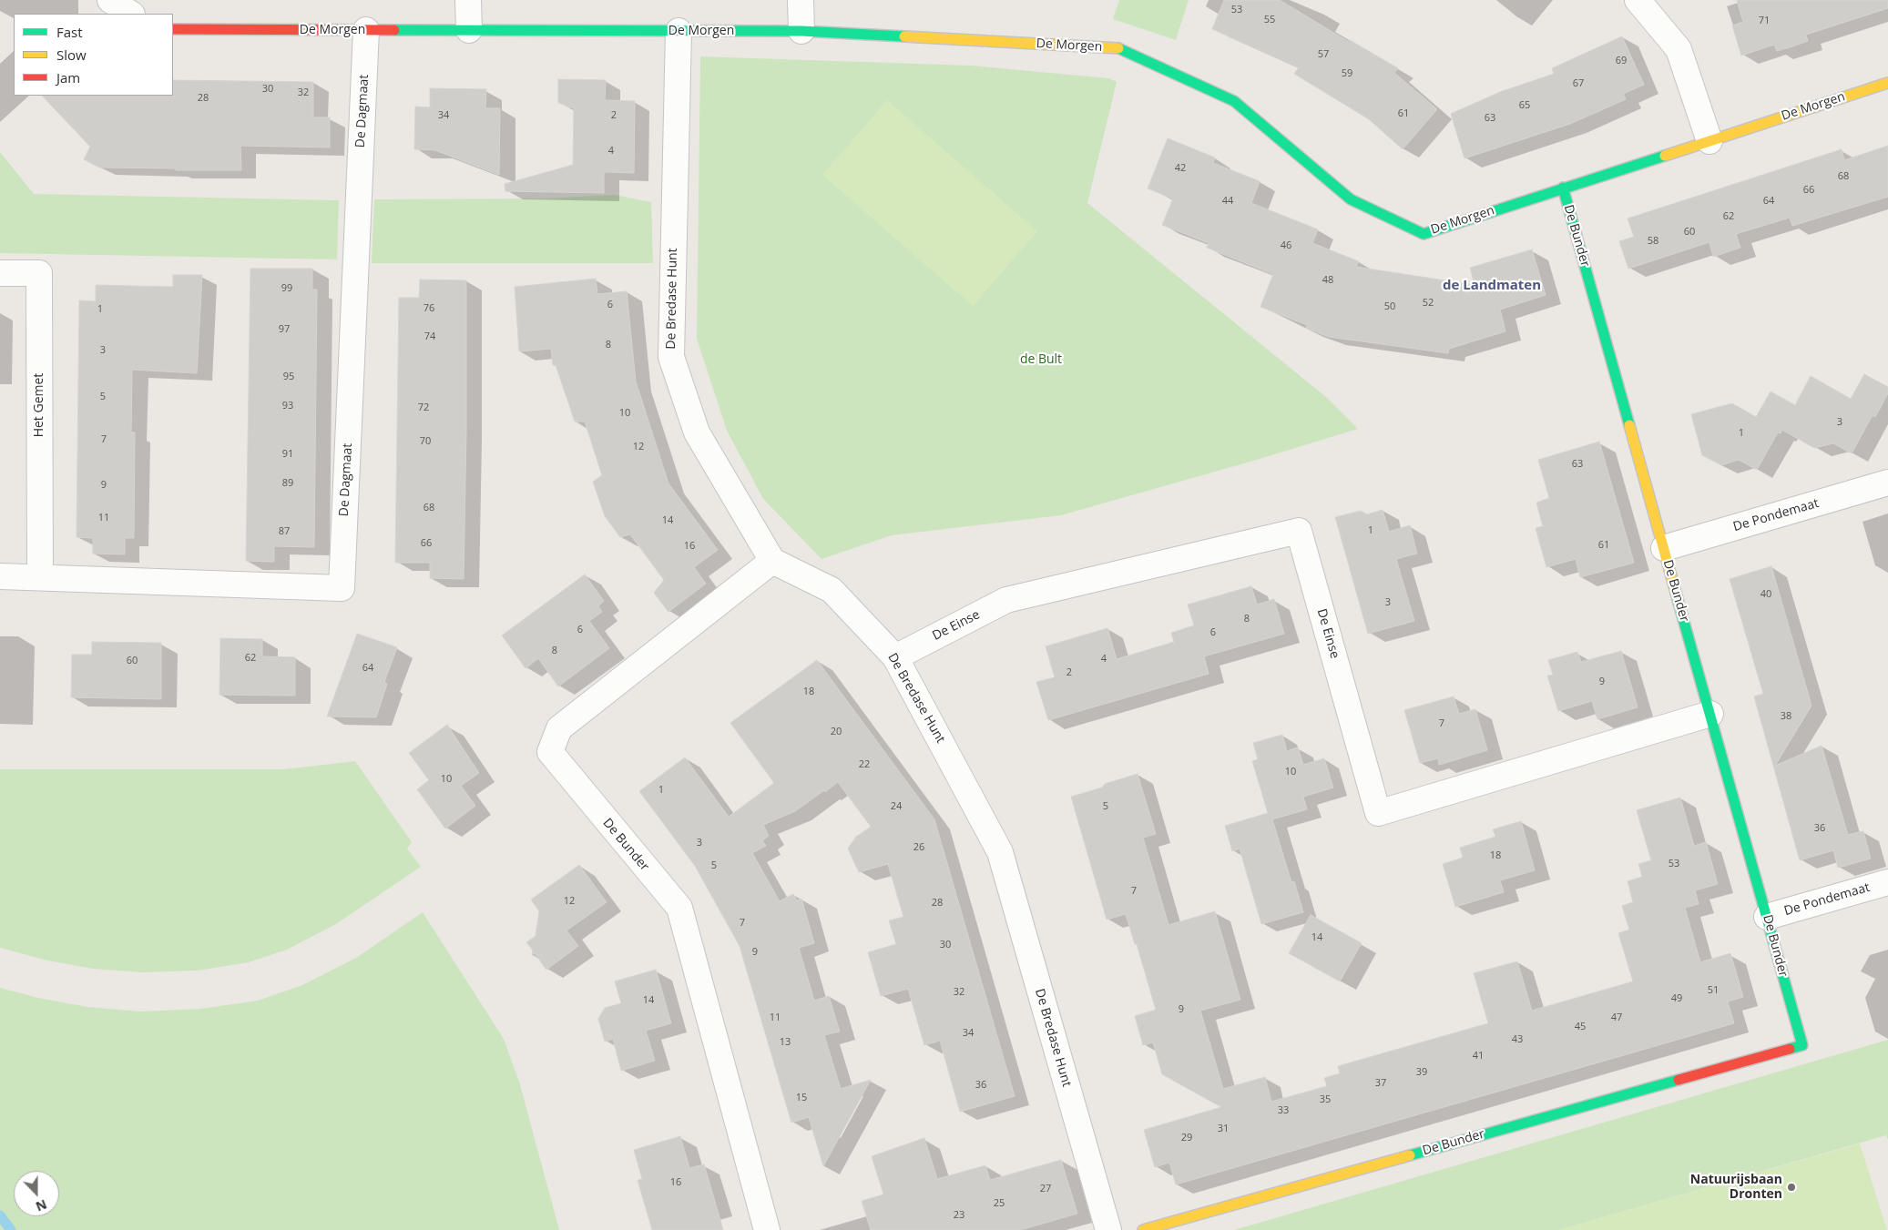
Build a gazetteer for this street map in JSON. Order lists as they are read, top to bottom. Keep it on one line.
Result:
{"streets":{"street":["De Morgen","De Dagmaat","De Bunder","De Bredase Hunt","Het Gemet","De Pondemaat","De Einse"]},"crossings":[["De Morgen","De Dagmaat"],["De Morgen","De Bunder"],["De Morgen","De Bredase Hunt"],["De Dagmaat","Het Gemet"],["De Bunder","De Bredase Hunt"],["De Bunder","De Pondemaat"],["De Bunder","De Einse"],["De Bredase Hunt","De Einse"]],"districts":["de Landmaten"],"parks":["de Bult"],"places":["Natuurijsbaan Dronten"],"house_numbers":["53","55","71","57","69","59","67","30","32","28","65","61","34","2","63","4","42","68","66","44","64","62","60","58","46","48","99","52","6","50","76","1","97","74","8","3","95","5","93","72","10","3","1","7","70","12","91","63","89","9","68","11","14","1","87","66","61","16","40","3","8","6","6","8","62","4","60","64","2","9","18","38","7","20","22","10","10","1","24","5","36","3","26","18","53","5","7","12","28","7","14","30","9","51","32","49","14","9","11","47","45","34","43","13","41","39","37","36","15","35","33","31","29","16","27","25","23"],"legend":["Fast","Slow","Jam"],"north":"bottom"}
